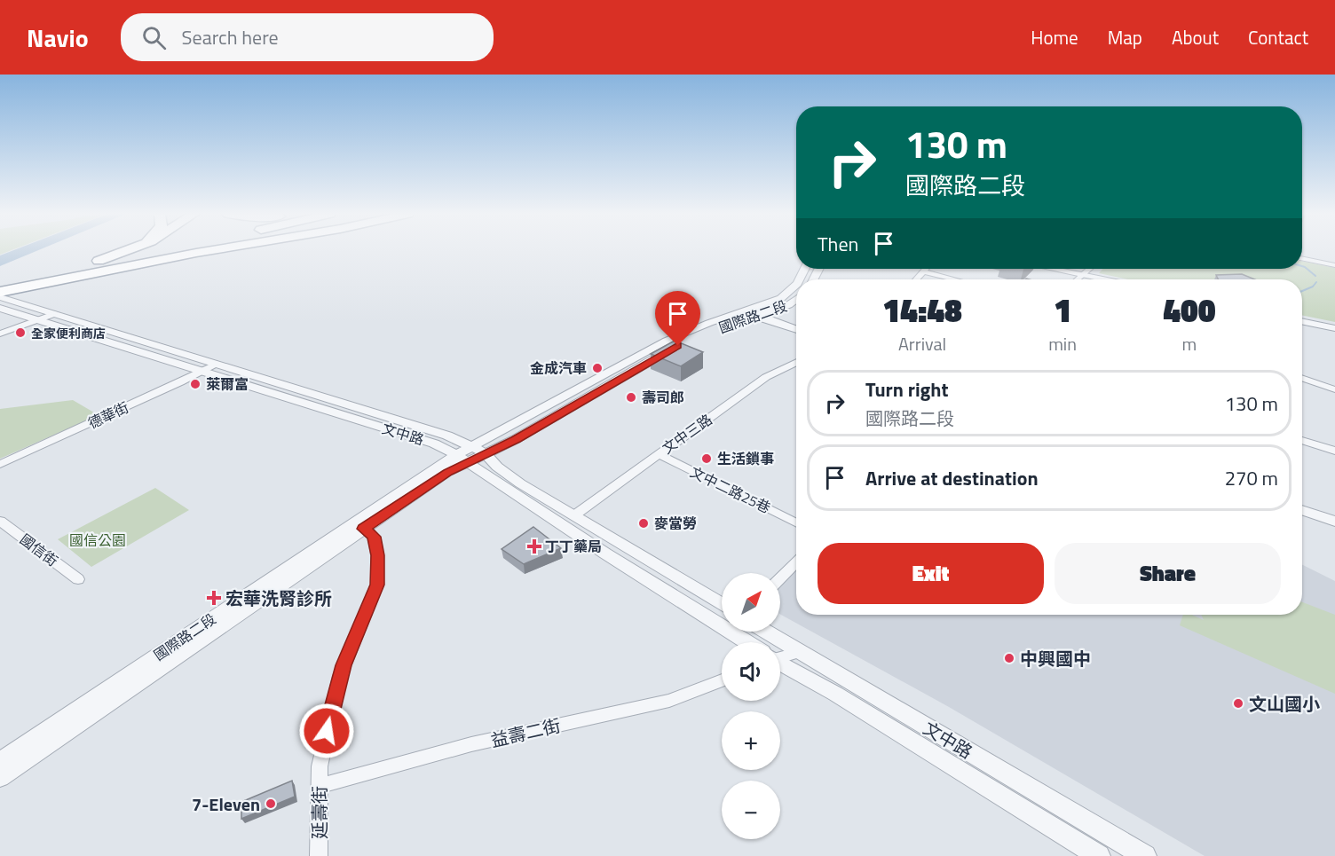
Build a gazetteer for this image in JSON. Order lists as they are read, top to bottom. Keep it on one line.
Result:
{"streets":{"street":["國際路二段","德華街","文中路","文中三路","文中二路25巷","國信街","益壽二街","延壽街"]},"crossings":[["國際路二段","文中路"],["國際路二段","延壽街"],["德華街","文中路"],["文中路","文中三路"],["文中三路","文中二路25巷"],["益壽二街","延壽街"]],"parks":["國信公園"],"places":{"other":["全家便利商店","金成汽車","萊爾富","壽司郎","生活鎖事","麥當勞","中興國中","文山國小","7-Eleven"],"health":["丁丁藥局","宏華洗腎診所"]},"north":"top right","page":{"header":"Navio","search":"Search here","nav":["Home","Map","About","Contact"],"turn":["130 m","國際路二段"],"then":"Then","eta":["14:48","Arrival","1","min","400","m"],"list":[{"name":"Turn right","note":"國際路二段","value":"130 m"},{"name":"Arrive at destination","value":"270 m"}],"buttons":["Exit","Share"],"map_buttons":["+","−"]}}
